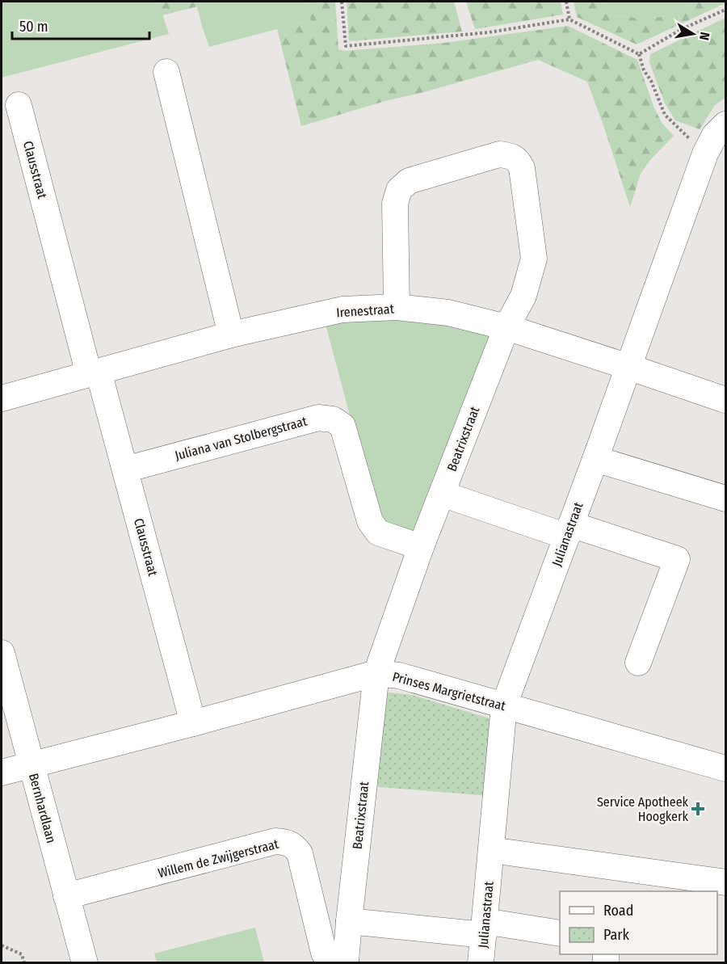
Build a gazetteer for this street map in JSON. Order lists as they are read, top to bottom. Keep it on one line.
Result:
{"streets":{"street":["Clausstraat","Irenestraat","Juliana van Stolbergstraat","Beatrixstraat","Julianastraat","Prinses Margrietstraat","Bernhardlaan","Willem de Zwijgerstraat"]},"crossings":[["Clausstraat","Irenestraat"],["Clausstraat","Juliana van Stolbergstraat"],["Clausstraat","Prinses Margrietstraat"],["Irenestraat","Beatrixstraat"],["Irenestraat","Julianastraat"],["Juliana van Stolbergstraat","Beatrixstraat"],["Beatrixstraat","Prinses Margrietstraat"],["Beatrixstraat","Willem de Zwijgerstraat"],["Julianastraat","Prinses Margrietstraat"],["Prinses Margrietstraat","Bernhardlaan"],["Bernhardlaan","Willem de Zwijgerstraat"]],"places":{"health":["Service Apotheek Hoogkerk"]},"legend":["Road","Park"],"scale_bar":"50 m","north":"right"}
